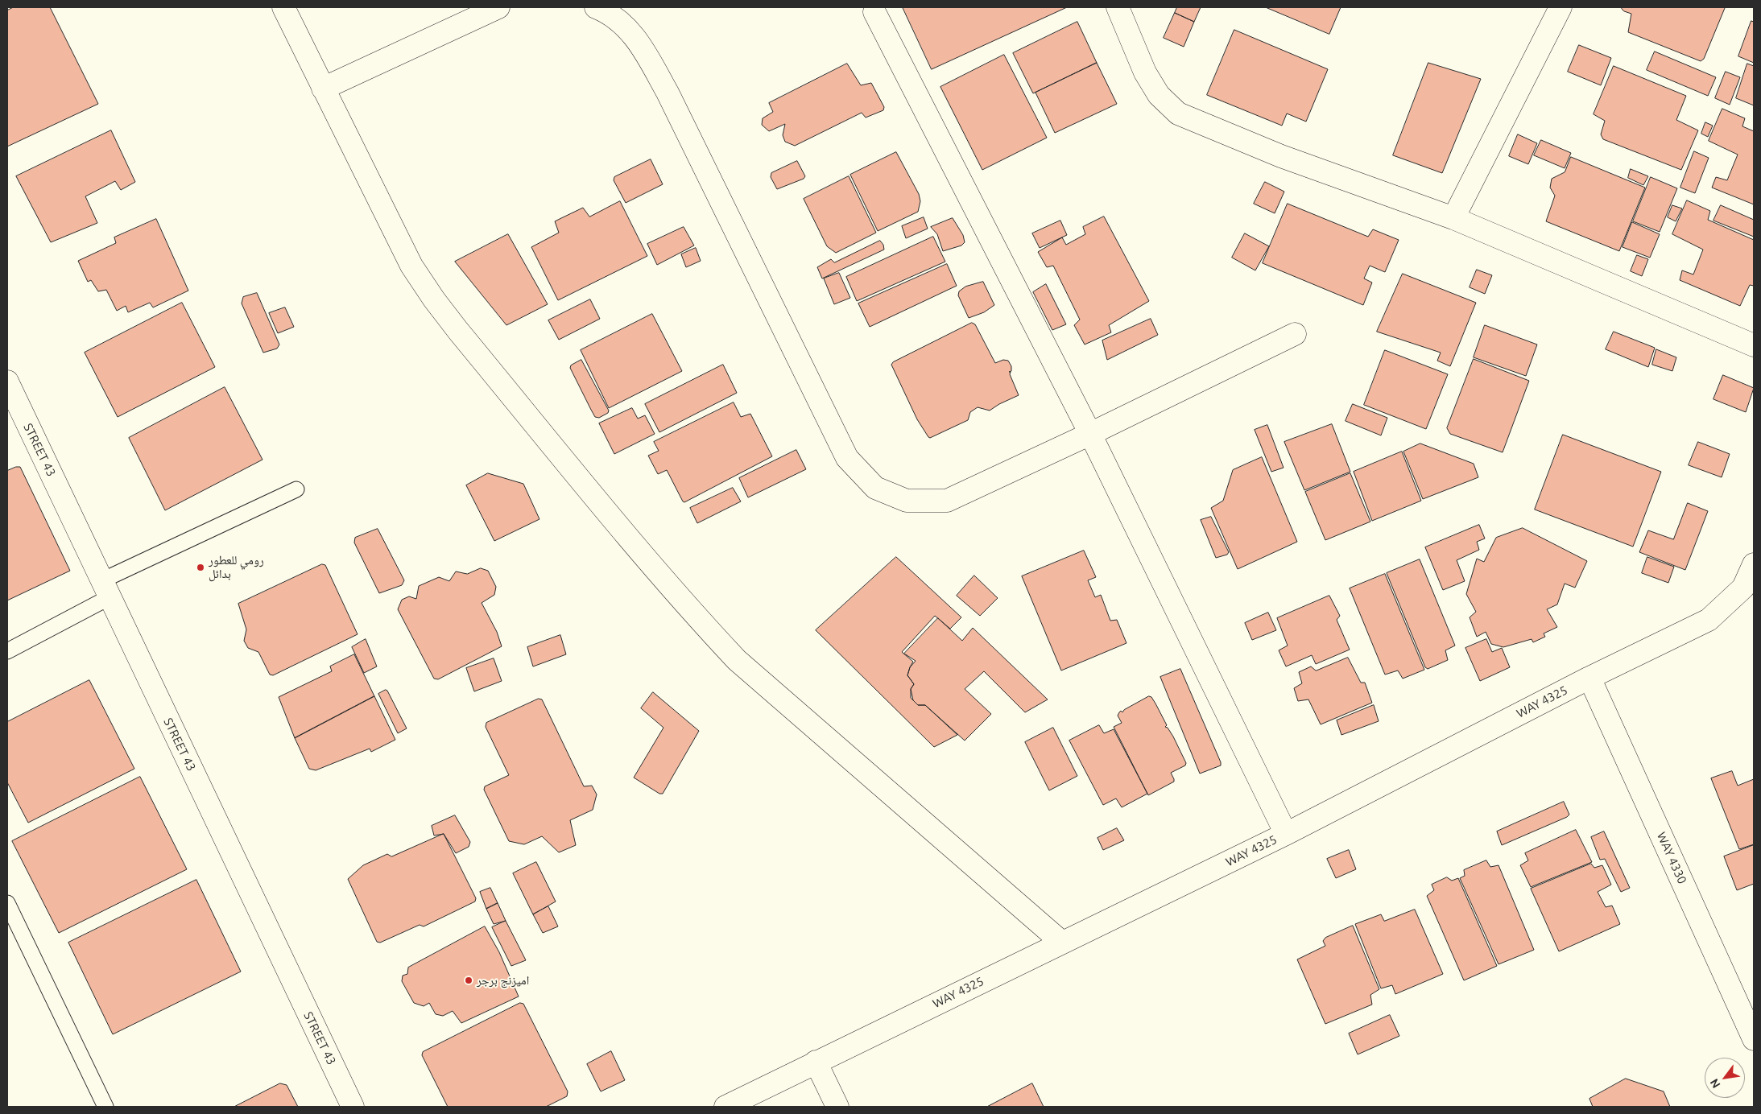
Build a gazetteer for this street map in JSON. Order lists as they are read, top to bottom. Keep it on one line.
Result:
{"streets":{"street":["STREET 43","WAY 4325","WAY 4330"]},"crossings":[["WAY 4325","WAY 4330"]],"places":["رومي للعطور بدائل","اميزنج برجر"],"north":"bottom left"}
